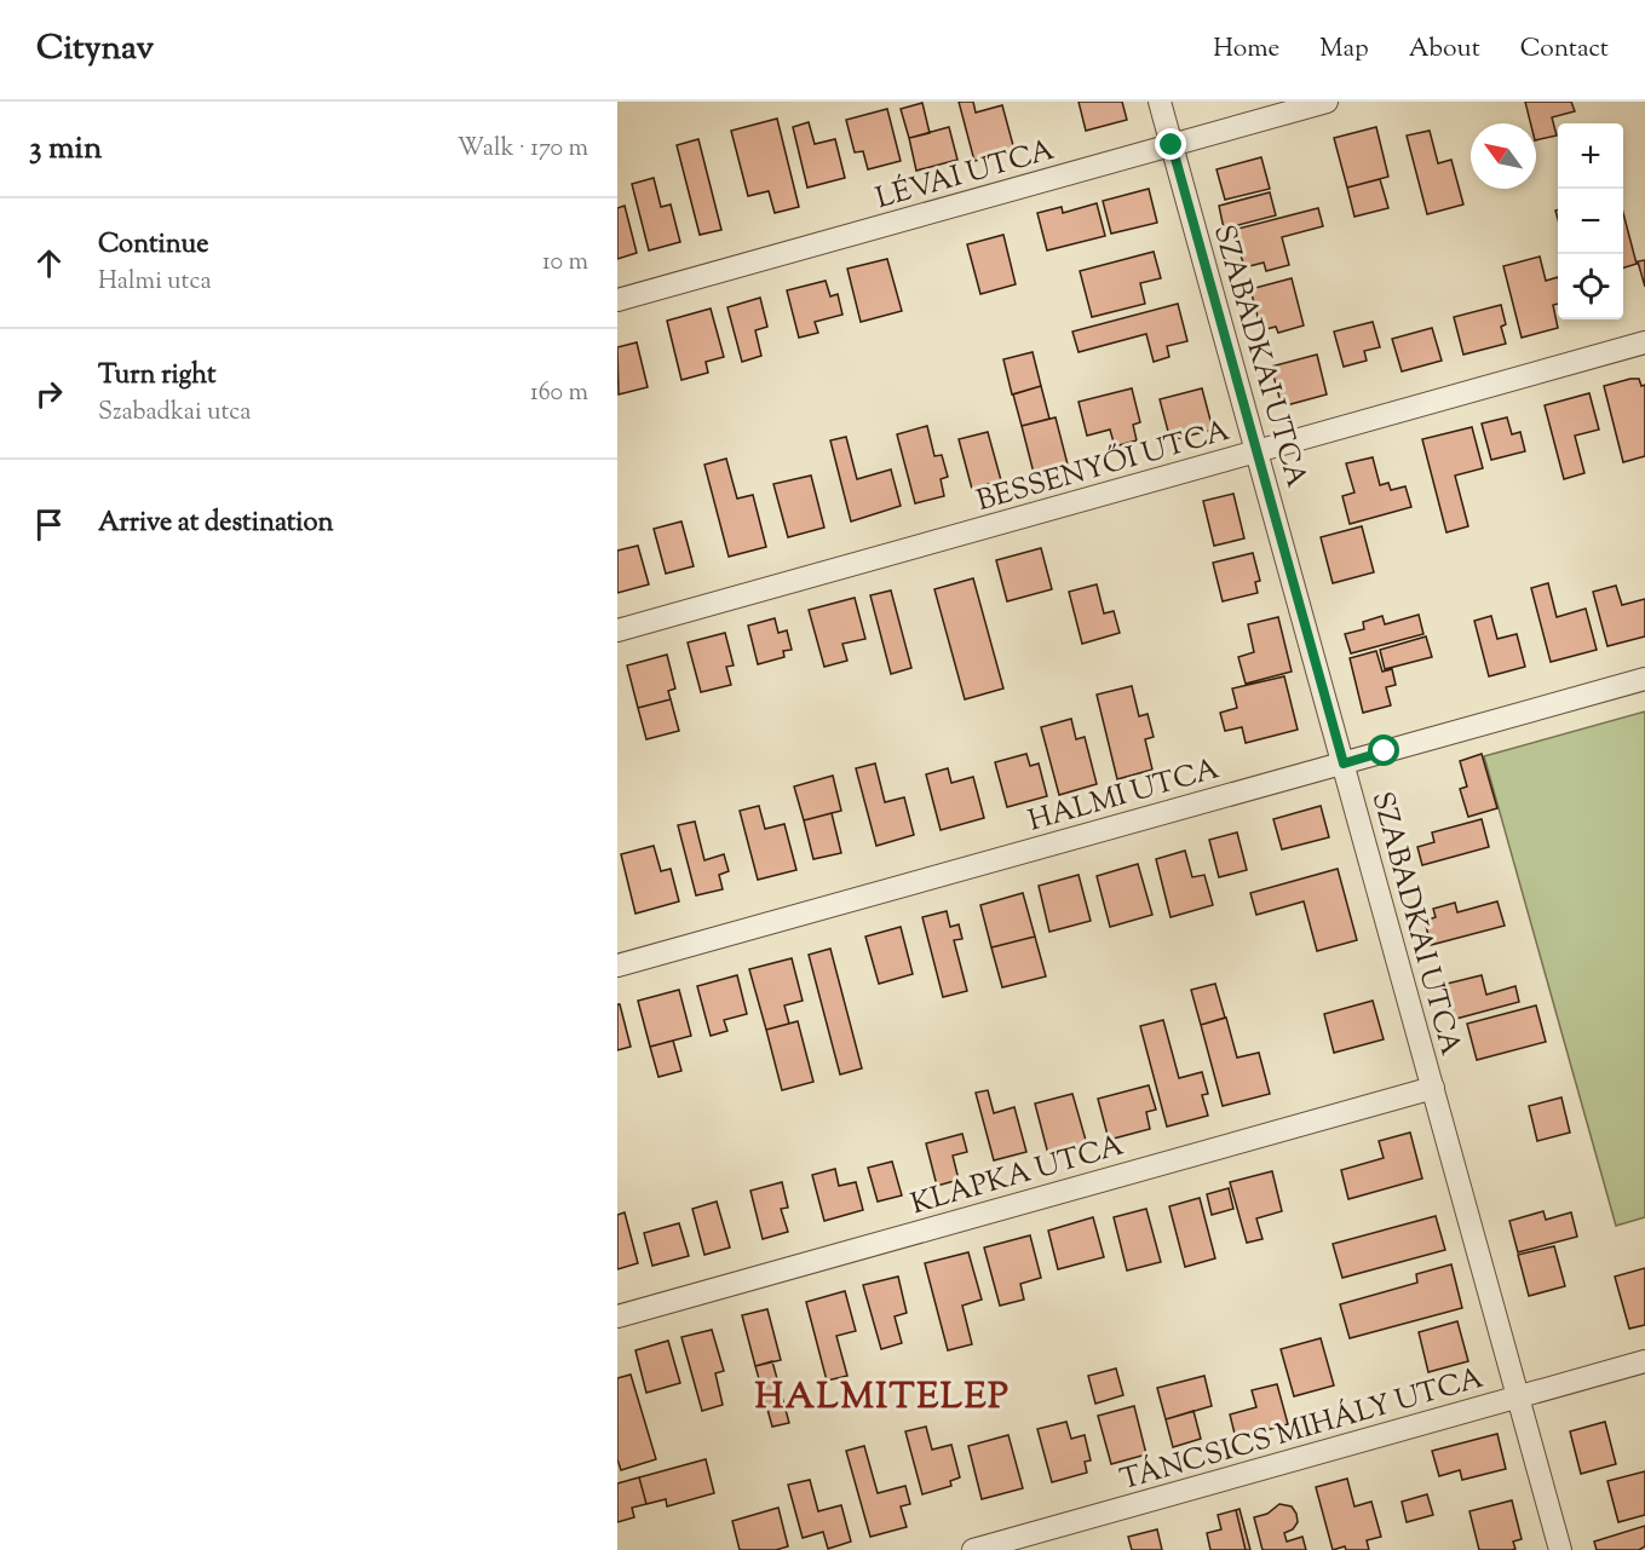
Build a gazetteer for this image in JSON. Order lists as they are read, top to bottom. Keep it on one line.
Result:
{"streets":{"street":["LÉVAI UTCA","SZABADKAI UTCA","BESSENYŐI UTCA","HALMI UTCA","KLAPKA UTCA","TÁNCSICS MIHÁLY UTCA"]},"crossings":[["LÉVAI UTCA","SZABADKAI UTCA"],["SZABADKAI UTCA","BESSENYŐI UTCA"],["SZABADKAI UTCA","HALMI UTCA"],["SZABADKAI UTCA","KLAPKA UTCA"],["SZABADKAI UTCA","TÁNCSICS MIHÁLY UTCA"]],"districts":["HALMITELEP"],"north":"top left","page":{"header":"Citynav","nav":["Home","Map","About","Contact"],"heading":["3 min","Walk · 170 m"],"map_buttons":["+","−"],"list":[["Continue","Halmi utca","10 m"],["Turn right","Szabadkai utca","160 m"],"Arrive at destination"]}}
